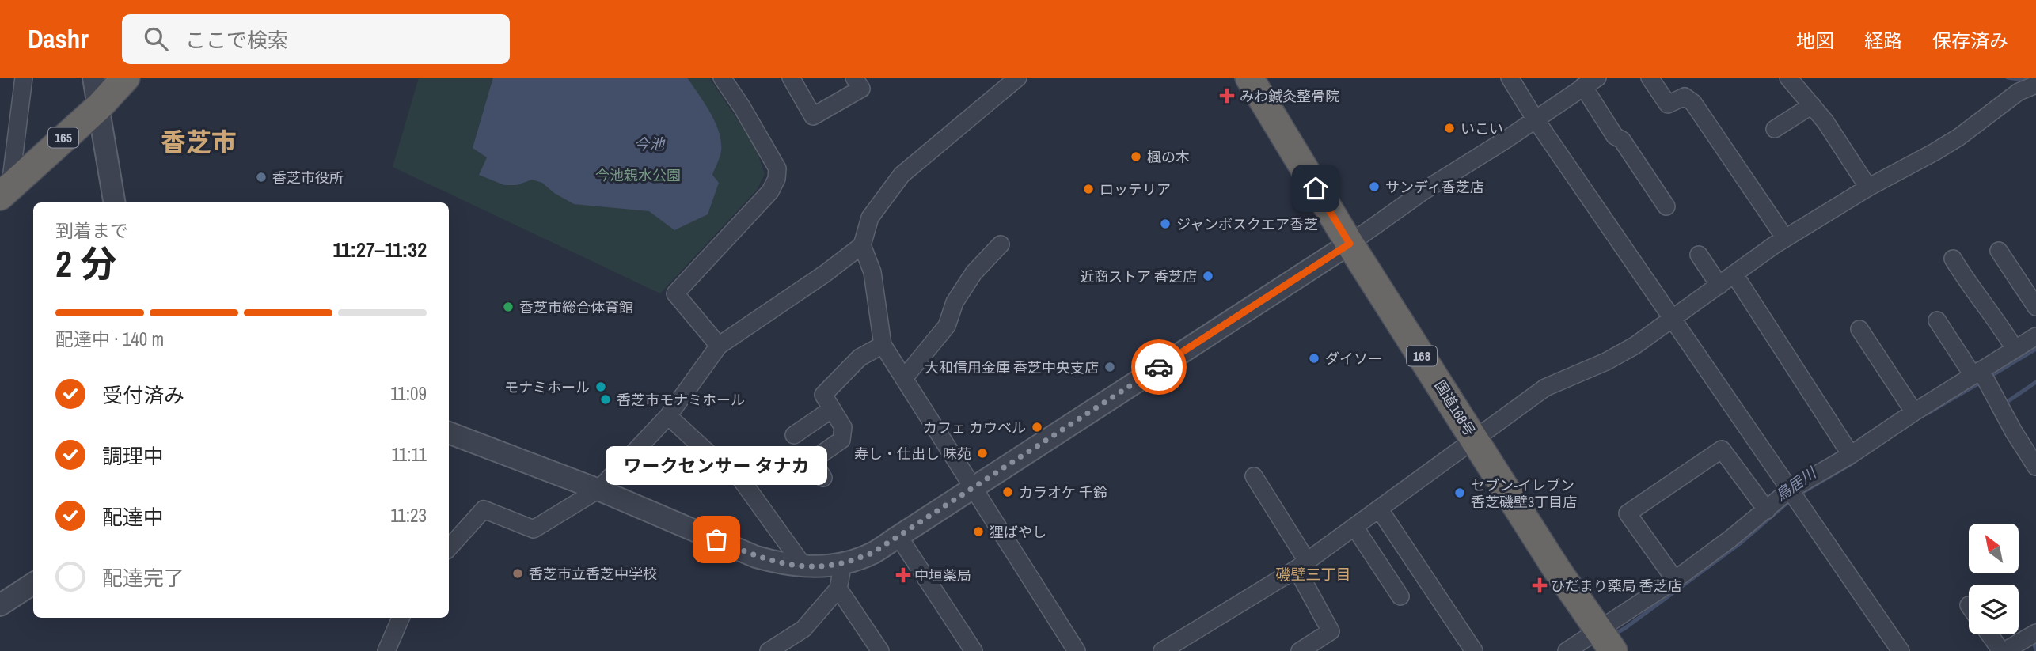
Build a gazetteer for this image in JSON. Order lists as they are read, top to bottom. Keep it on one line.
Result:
{"streets":{"highway":["165","168","国道168号"]},"districts":["香芝市","磯壁三丁目"],"water":["今池","鳥居川"],"parks":["今池親水公園"],"places":{"health":["みわ鍼灸整骨院","中垣薬局","ひだまり薬局 香芝店"],"other":["いこい","楓の木","香芝市役所","サンディ香芝店","ロッテリア","ジャンボスクエア香芝","近商ストア 香芝店","香芝市総合体育館","ダイソー","大和信用金庫 香芝中央支店","モナミホール","香芝市モナミホール","カフェ カウベル","寿し・仕出し 味苑","カラオケ 千鈴","セブン-イレブン 香芝磯壁3丁目店","狸ばやし","ワークセンサー タナカ","香芝市立香芝中学校"]},"north":"top left","page":{"header":"Dashr","search":"ここで検索","nav":["地図","経路","保存済み"],"heading":["2 分","到着まで","11:27–11:32"],"bar":"配達中 · 140 m","list":[["受付済み","11:09"],["調理中","11:11"],["配達中","11:23"],"配達完了"],"bubble":"ワークセンサー タナカ"}}
